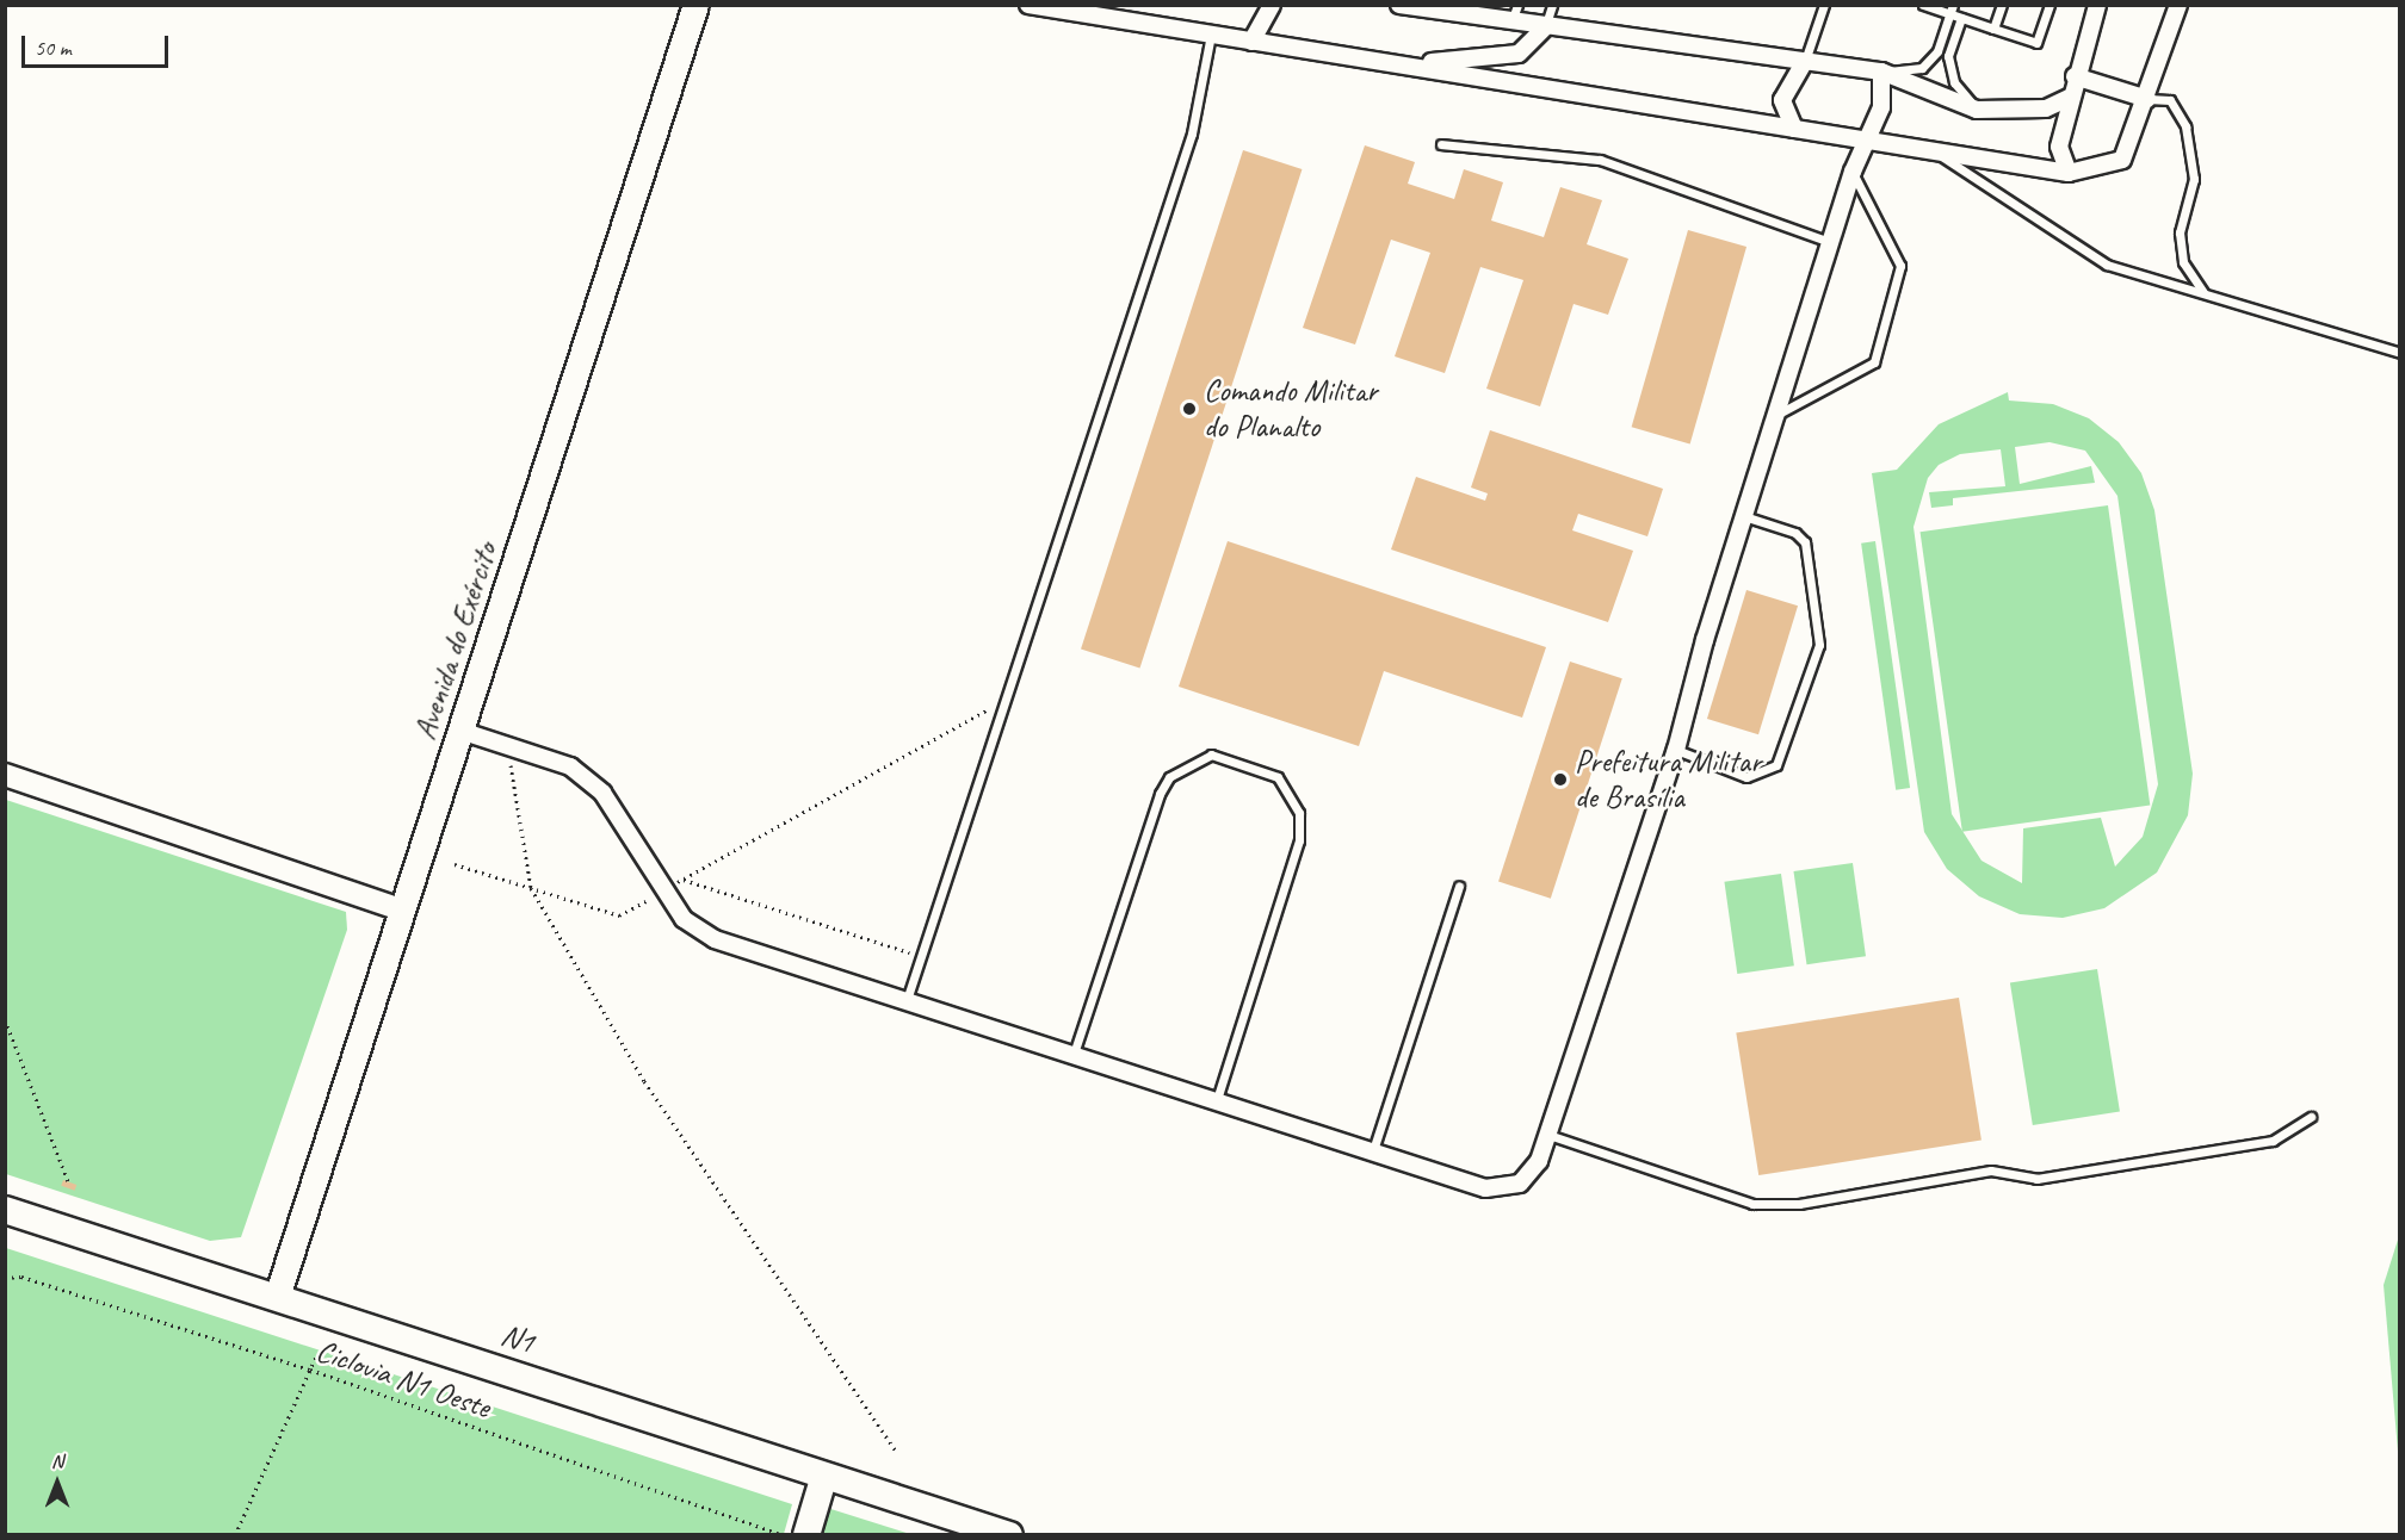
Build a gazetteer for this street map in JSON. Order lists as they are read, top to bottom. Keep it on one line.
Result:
{"streets":{"highway":["N1"],"main road":["Avenida do Exército"],"path":["Ciclovia N1 Oeste"]},"crossings":[["Avenida do Exército","N1"]],"places":["Comando Militar do Planalto","Prefeitura Militar de Brasília"],"scale_bar":"50 m","north":"top"}
